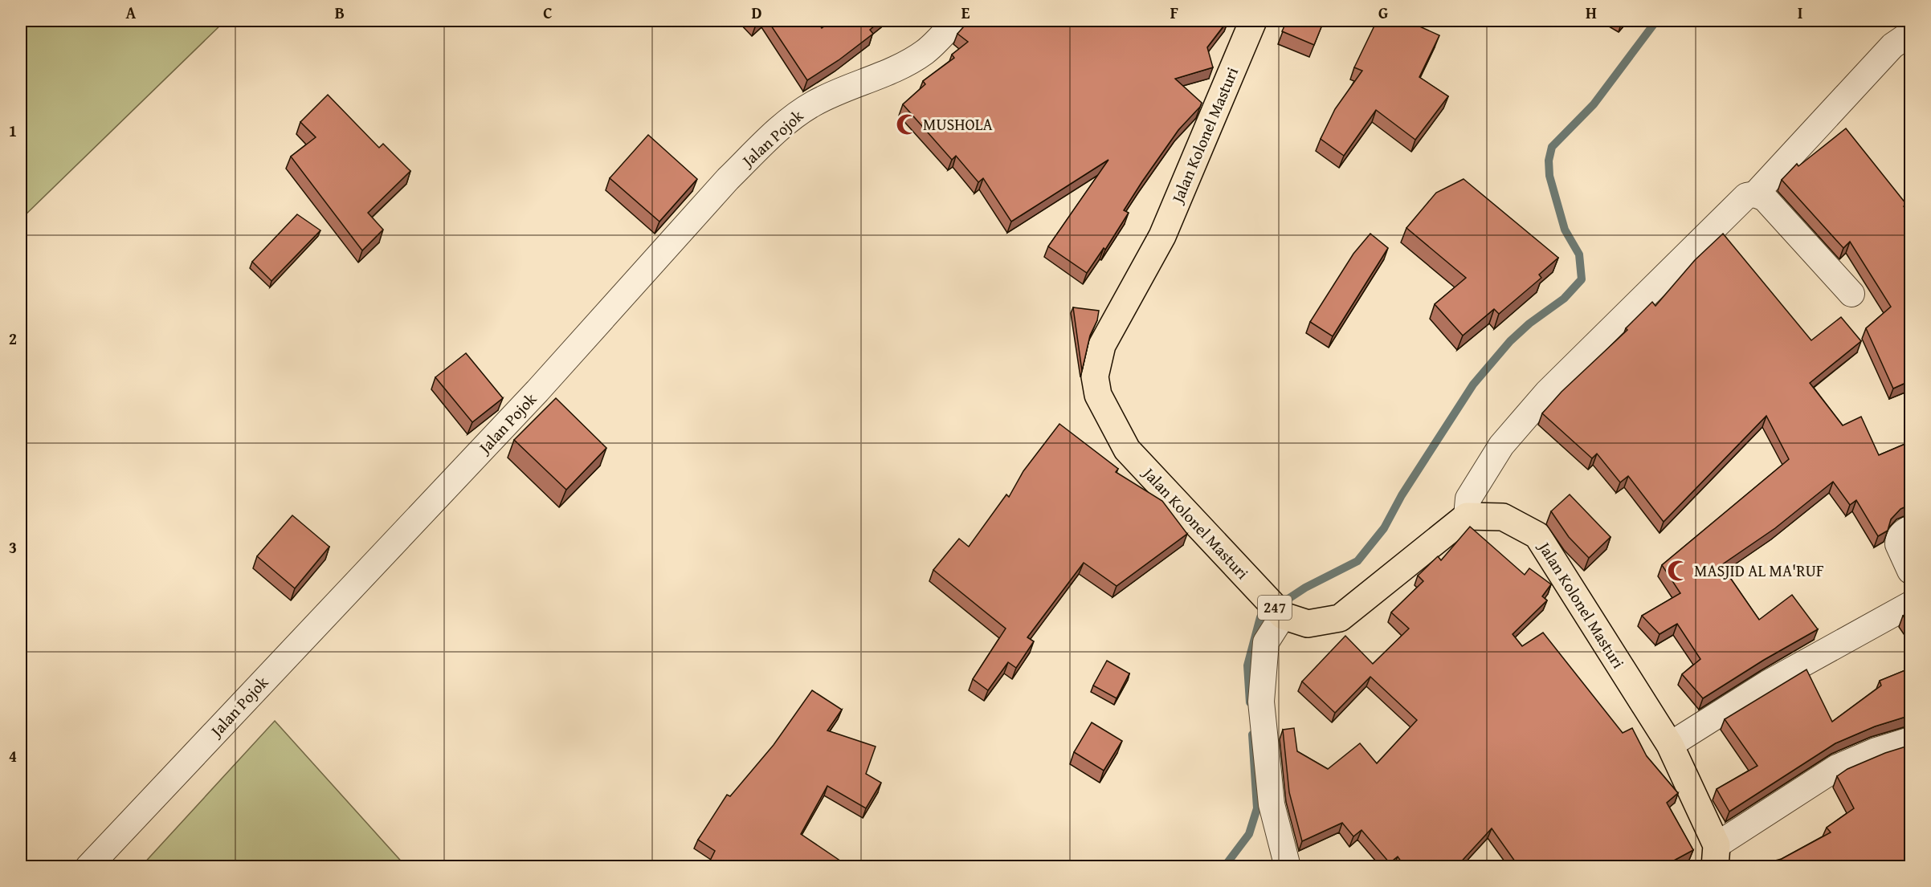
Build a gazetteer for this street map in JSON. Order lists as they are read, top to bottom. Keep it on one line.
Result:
{"streets":{"main road":["Jalan Kolonel Masturi","247"],"street":["Jalan Pojok"]},"places":{"mosque":["MUSHOLA","MASJID AL MA'RUF"]},"grid":{"columns":["A","B","C","D","E","F","G","H","I"],"rows":["1","2","3","4"]}}
